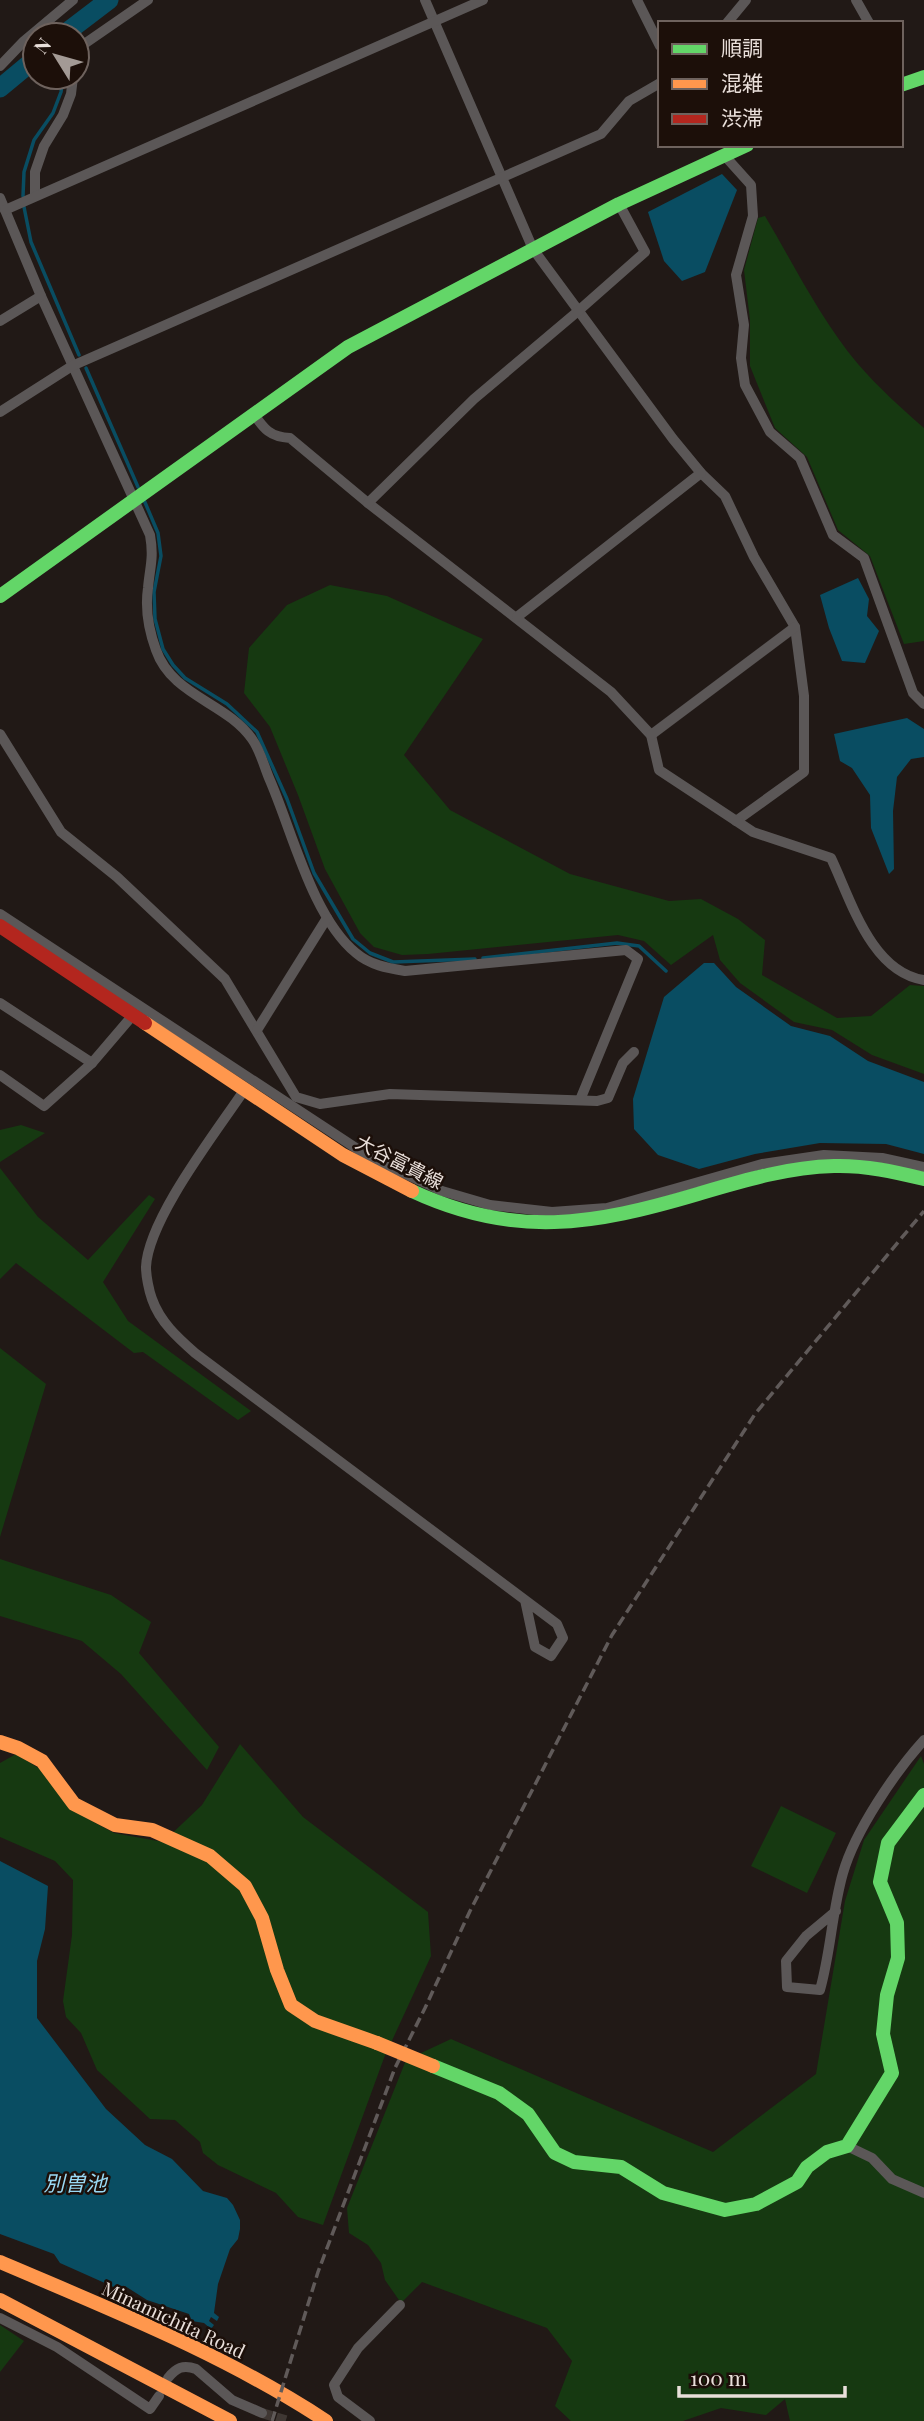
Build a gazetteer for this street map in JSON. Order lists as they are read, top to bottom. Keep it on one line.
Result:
{"streets":{"main road":["大谷富貴線","Minamichita Road"]},"water":["別曽池"],"legend":["順調","混雑","渋滞"],"scale_bar":"100 m","north":"top left"}
